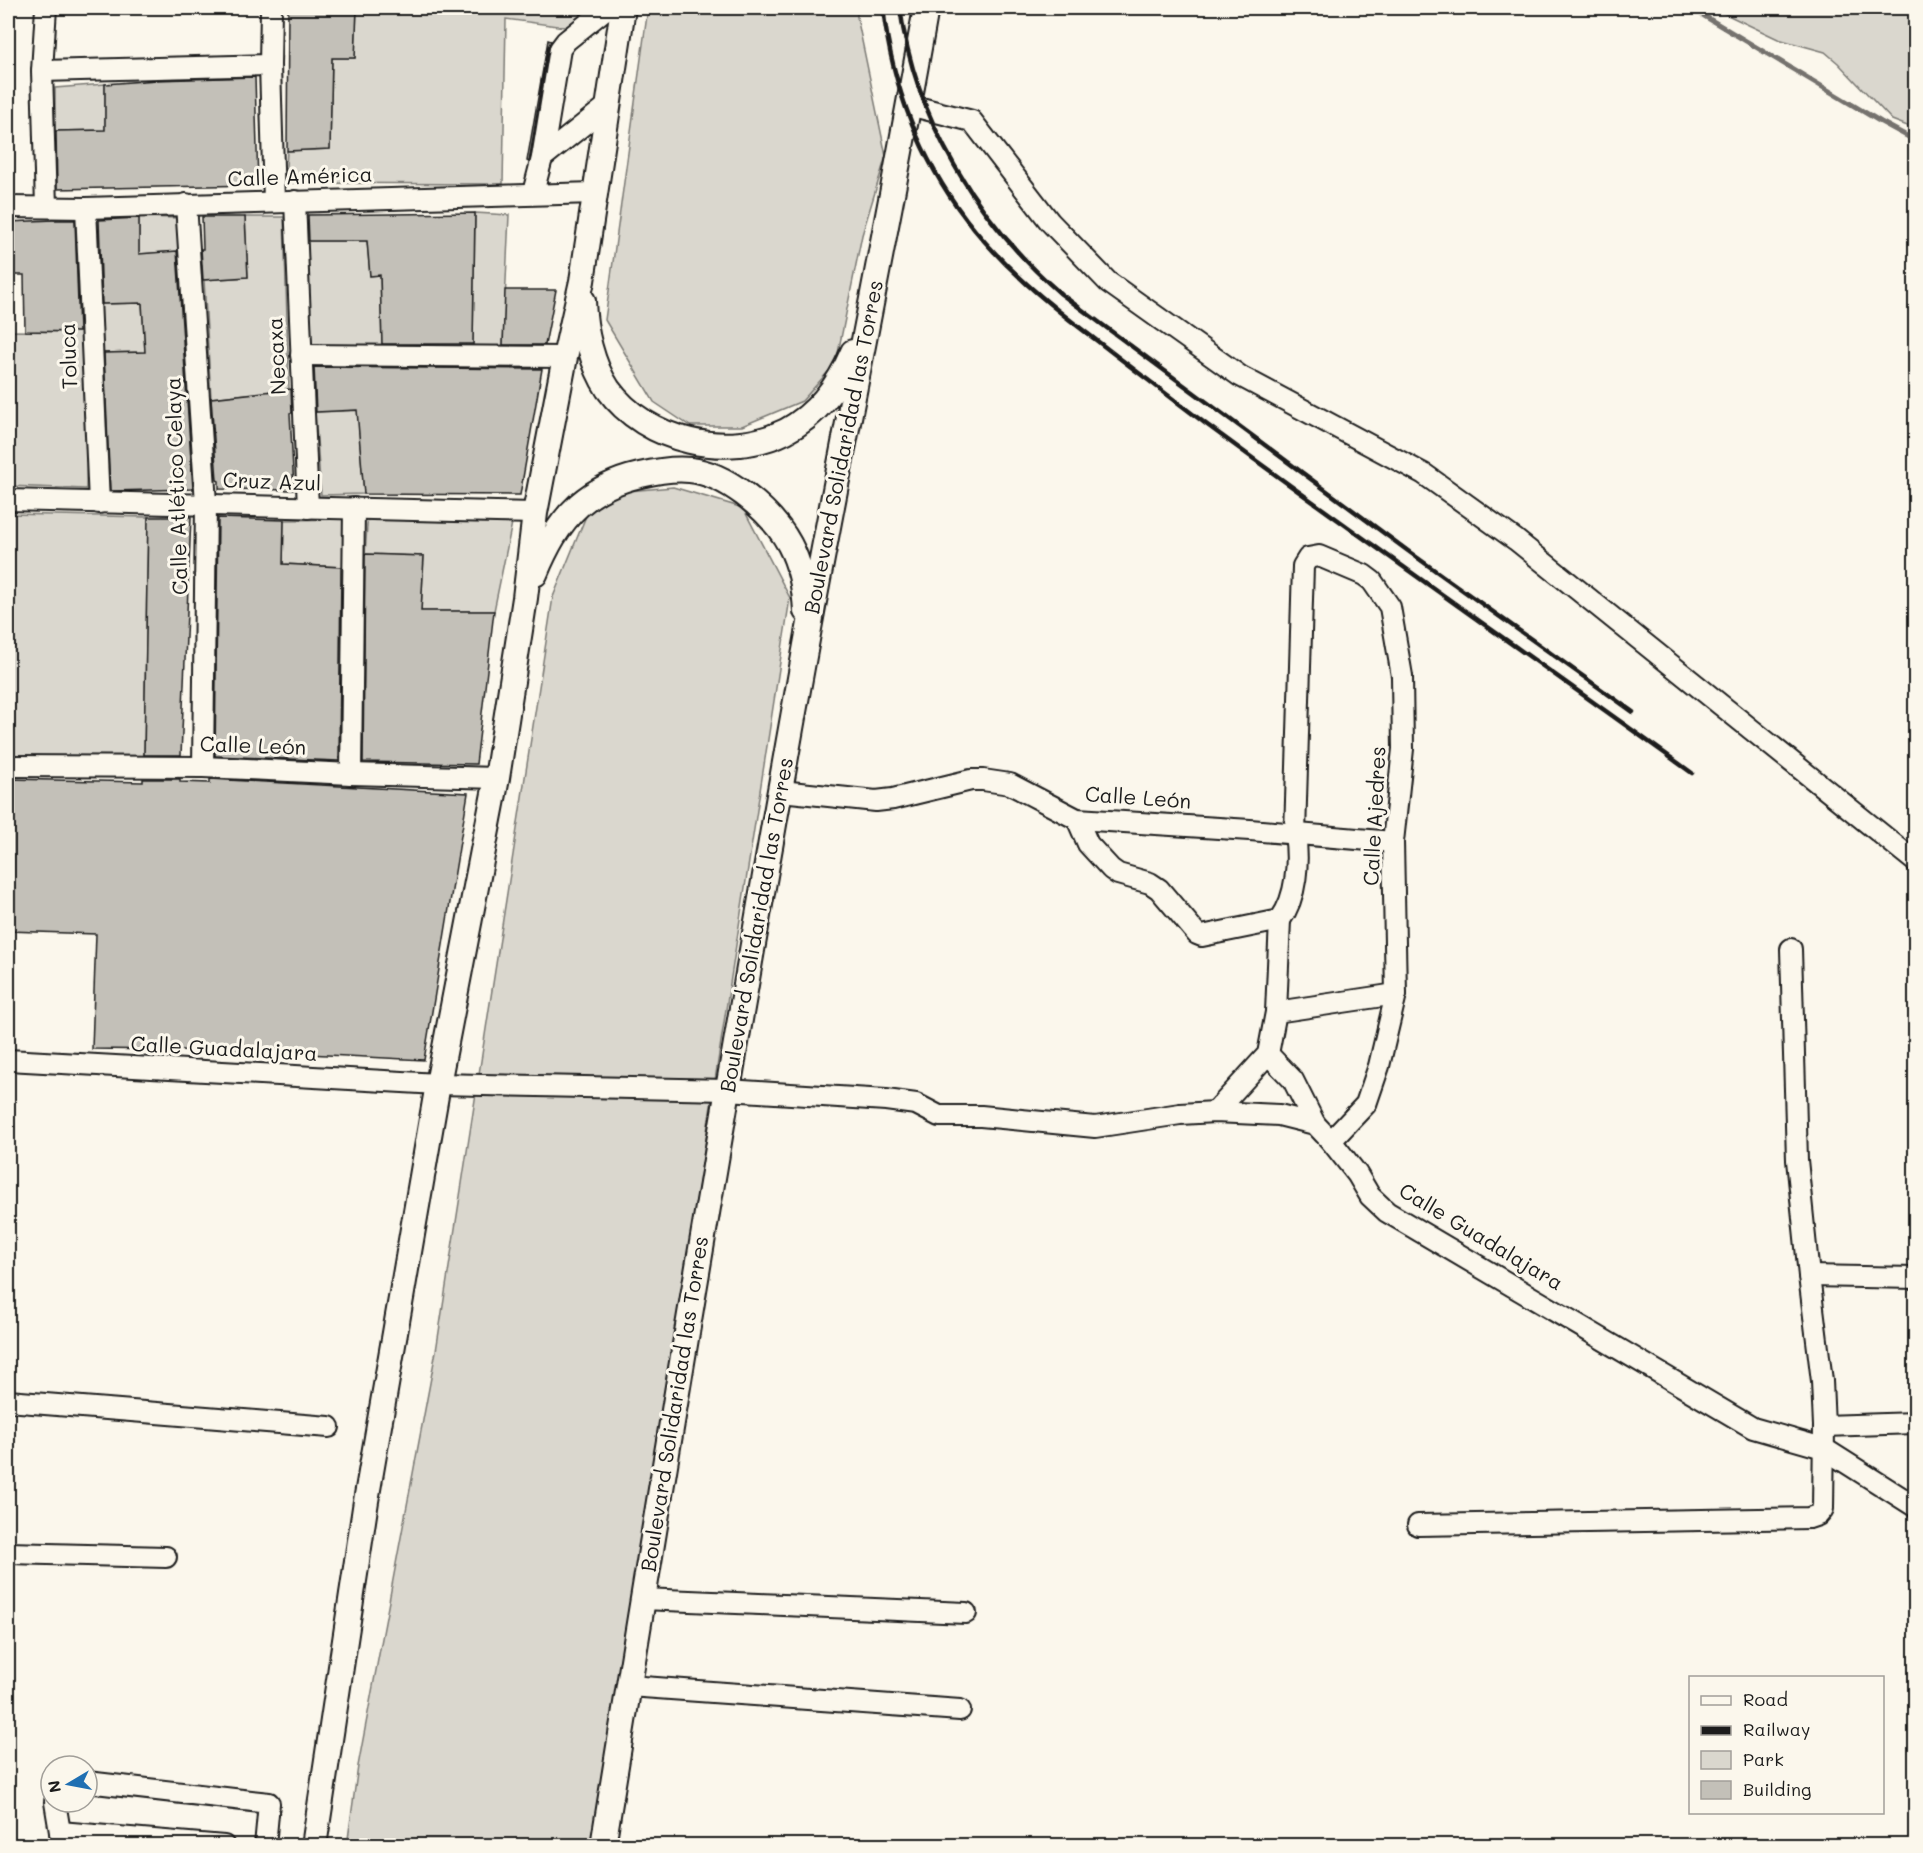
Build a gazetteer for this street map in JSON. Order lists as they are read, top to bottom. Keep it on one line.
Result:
{"streets":{"main road":["Boulevard Solidaridad las Torres"],"street":["Calle América","Toluca","Necaxa","Cruz Azul","Calle Atlético Celaya","Calle León","Calle Ajedres","Calle Guadalajara"]},"crossings":[["Calle América","Toluca"],["Calle América","Necaxa"],["Calle América","Calle Atlético Celaya"],["Toluca","Cruz Azul"],["Necaxa","Cruz Azul"],["Boulevard Solidaridad las Torres","Calle León"],["Boulevard Solidaridad las Torres","Calle Guadalajara"],["Cruz Azul","Calle Atlético Celaya"],["Calle Atlético Celaya","Calle León"],["Calle León","Calle Ajedres"],["Calle Ajedres","Calle Guadalajara"]],"legend":["Road","Railway","Park","Building"],"north":"left"}
